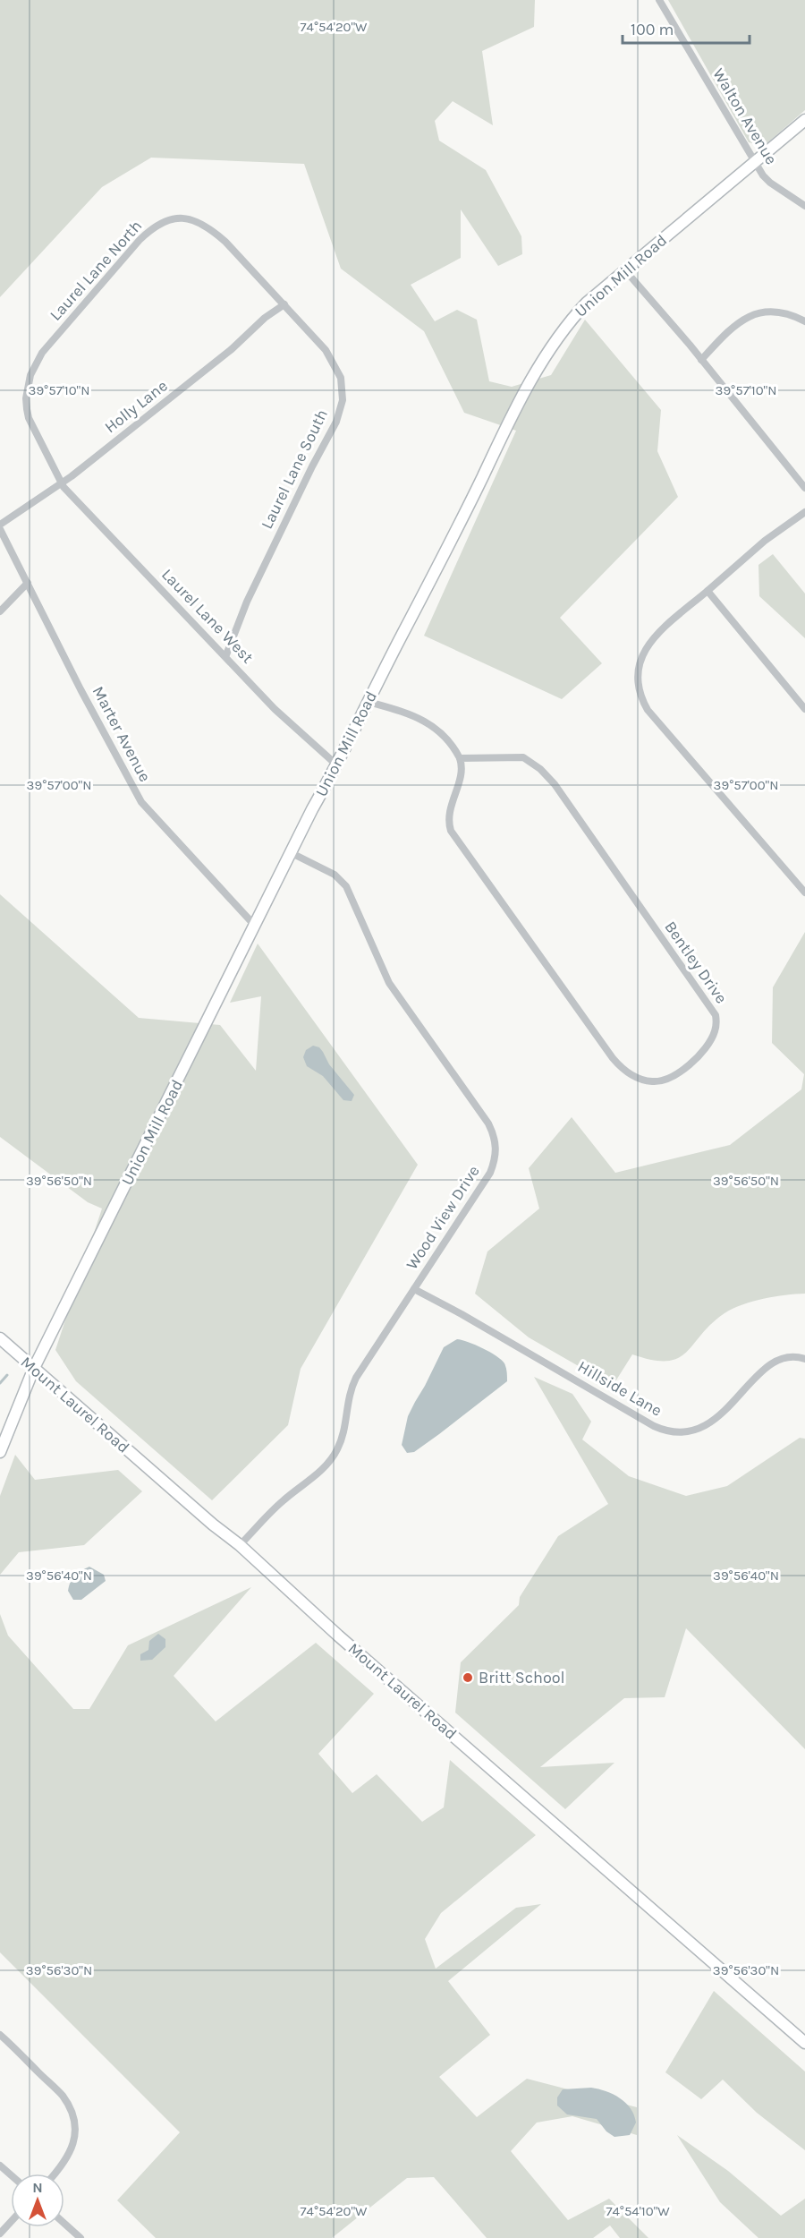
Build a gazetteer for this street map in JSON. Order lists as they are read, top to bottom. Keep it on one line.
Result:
{"streets":{"street":["Walton Avenue","Laurel Lane North","Union Mill Road","Holly Lane","Laurel Lane South","Laurel Lane West","Marter Avenue","Bentley Drive","Wood View Drive","Hillside Lane","Mount Laurel Road"]},"crossings":[["Walton Avenue","Union Mill Road"],["Laurel Lane North","Holly Lane"],["Laurel Lane North","Laurel Lane South"],["Laurel Lane North","Laurel Lane West"],["Union Mill Road","Laurel Lane West"],["Union Mill Road","Marter Avenue"],["Union Mill Road","Wood View Drive"],["Union Mill Road","Mount Laurel Road"],["Holly Lane","Laurel Lane South"],["Holly Lane","Laurel Lane West"],["Laurel Lane South","Laurel Lane West"],["Wood View Drive","Hillside Lane"],["Wood View Drive","Mount Laurel Road"]],"places":["Britt School"],"scale_bar":"100 m","north":"top","coordinates":["74°54'20\"W","39°57'10\"N","39°57'00\"N","39°56'50\"N","39°56'40\"N","39°56'30\"N","74°54'10\"W"]}
